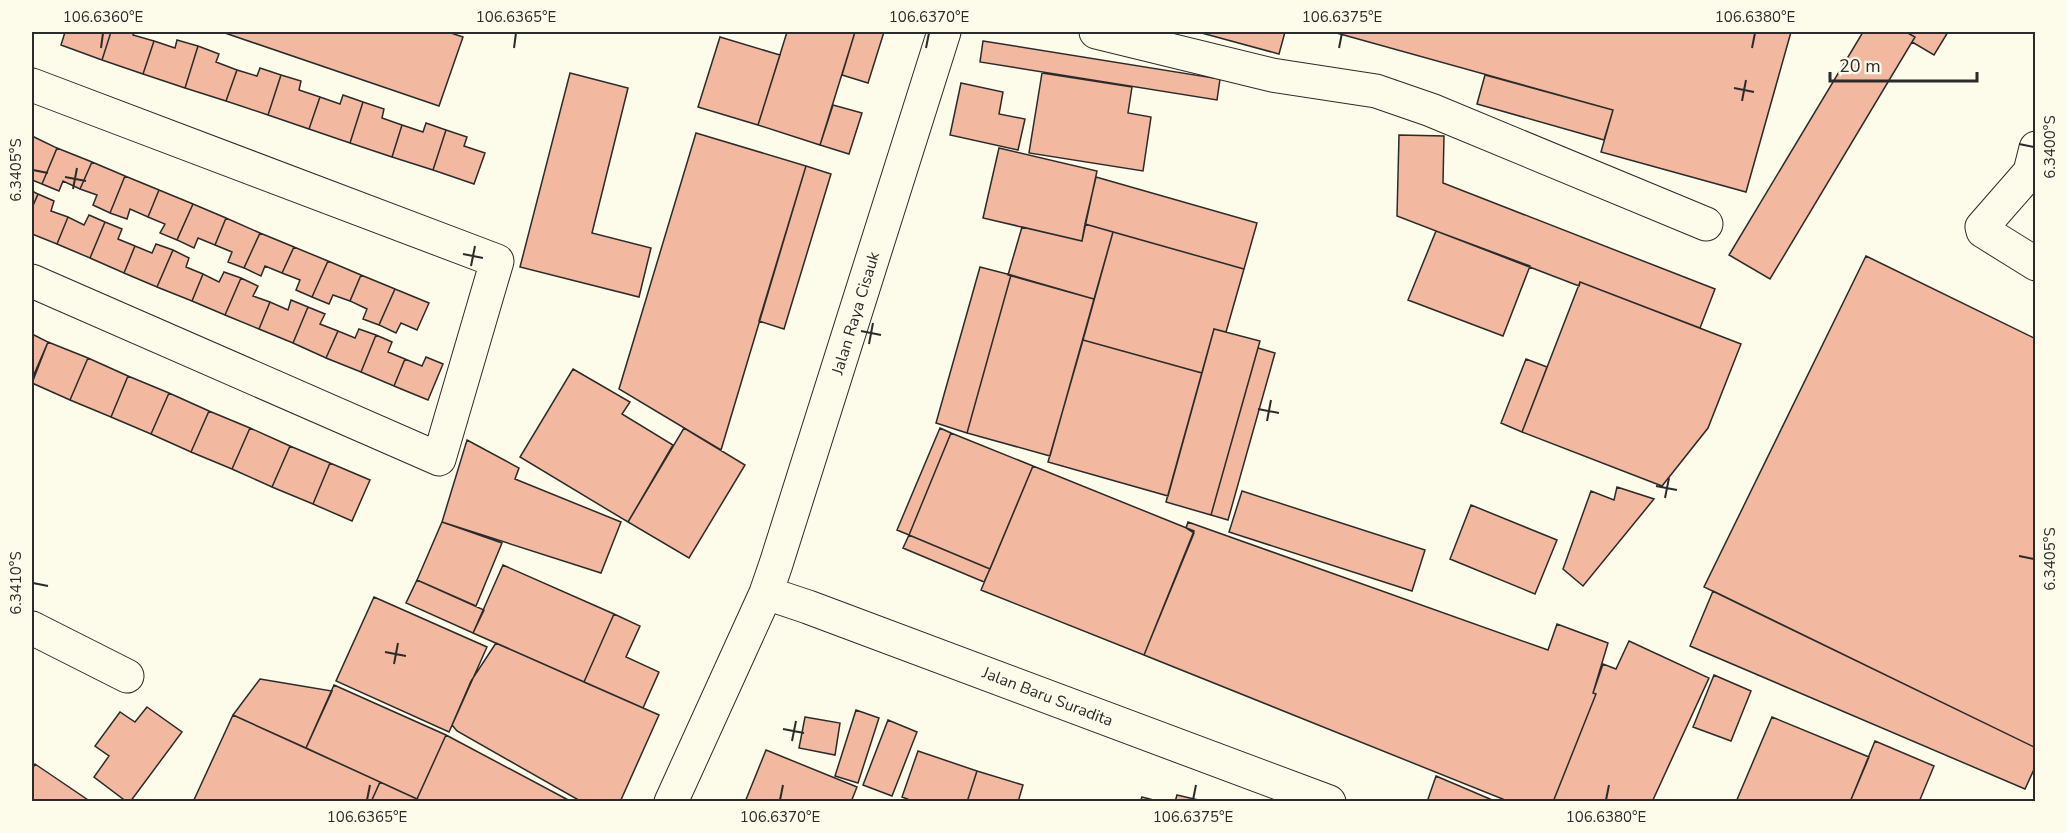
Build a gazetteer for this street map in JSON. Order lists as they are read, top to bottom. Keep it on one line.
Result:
{"streets":{"main road":["Jalan Raya Cisauk","Jalan Baru Suradita"]},"crossings":[["Jalan Raya Cisauk","Jalan Baru Suradita"]],"scale_bar":"20 m","coordinates":["106.6360°E","106.6365°E","106.6370°E","106.6375°E","106.6380°E","6.3400°S","6.3405°S","6.3410°S"]}
